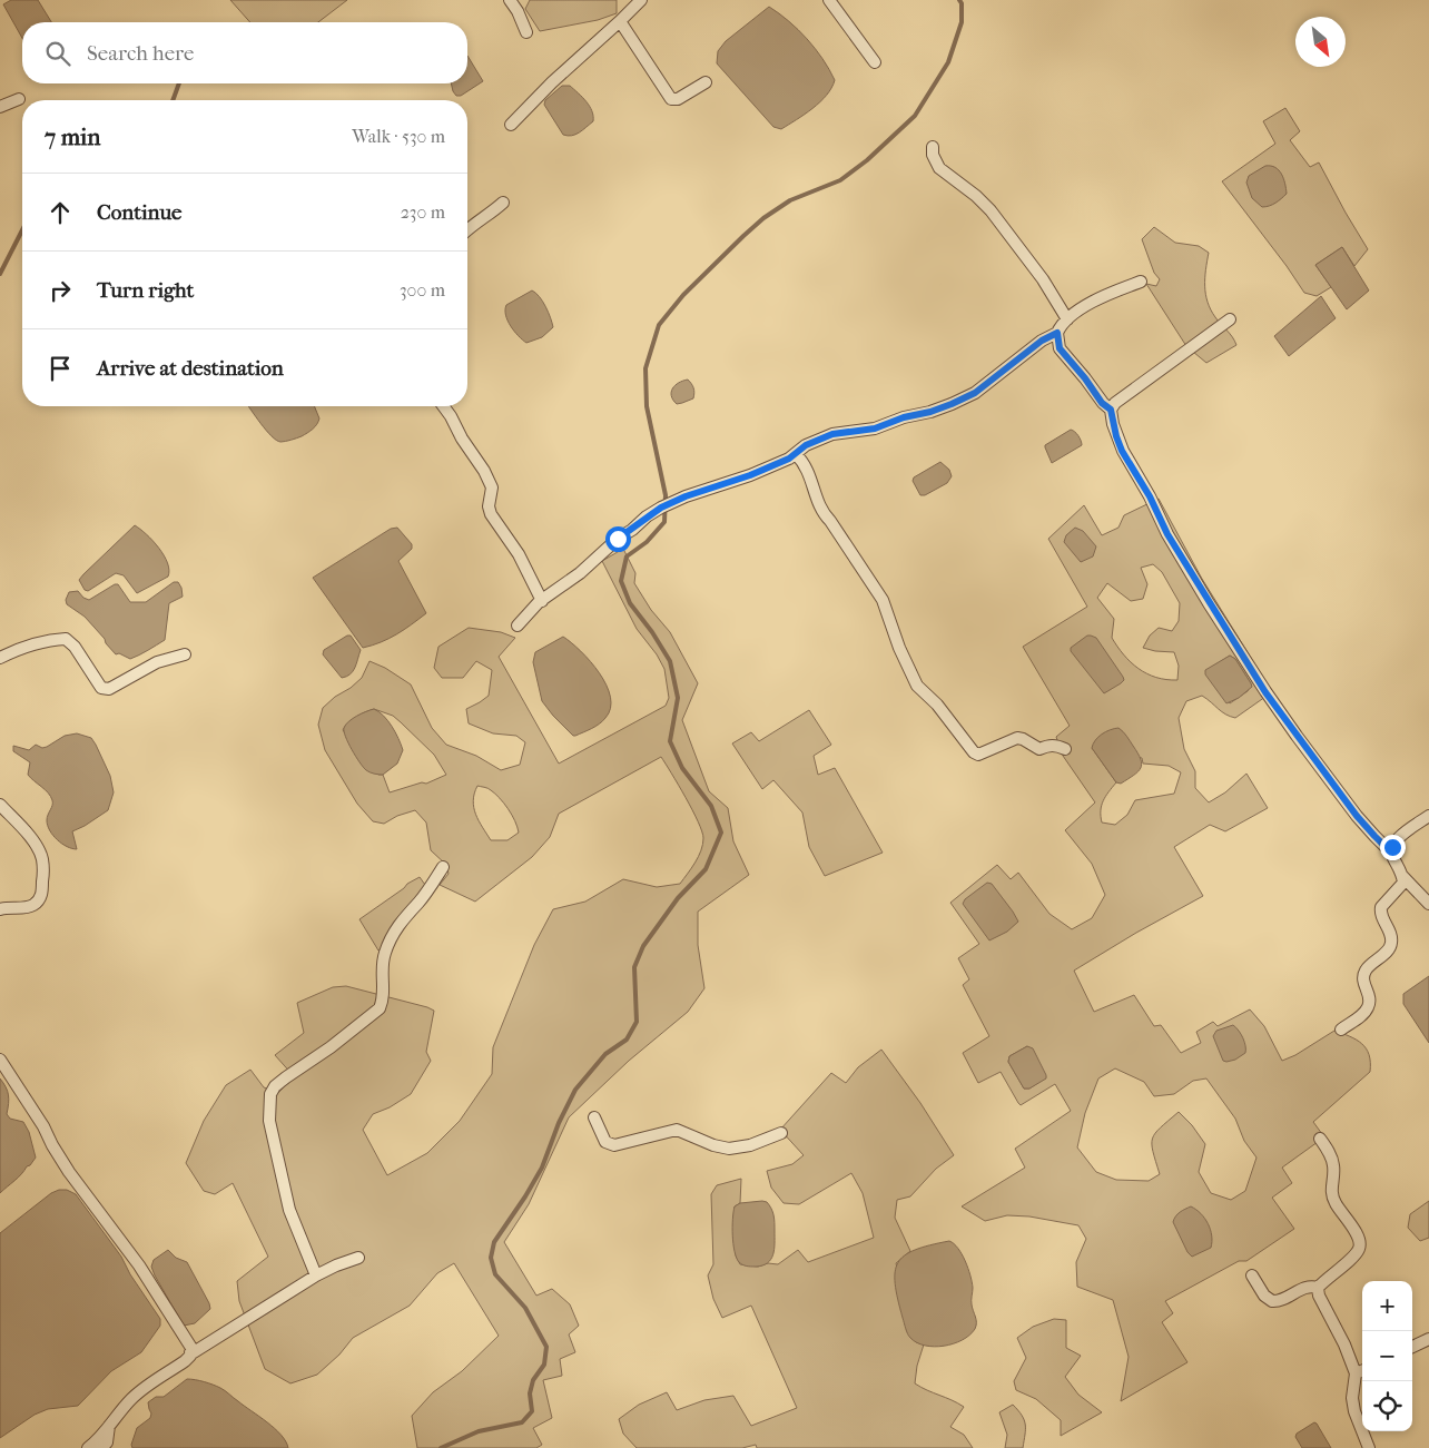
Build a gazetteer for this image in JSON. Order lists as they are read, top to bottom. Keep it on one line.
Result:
{"north":"bottom right","page":{"search":"Search here","heading":["7 min","Walk · 530 m"],"list":[["Continue","230 m"],["Turn right","300 m"],"Arrive at destination"],"map_buttons":["+","−"]}}
